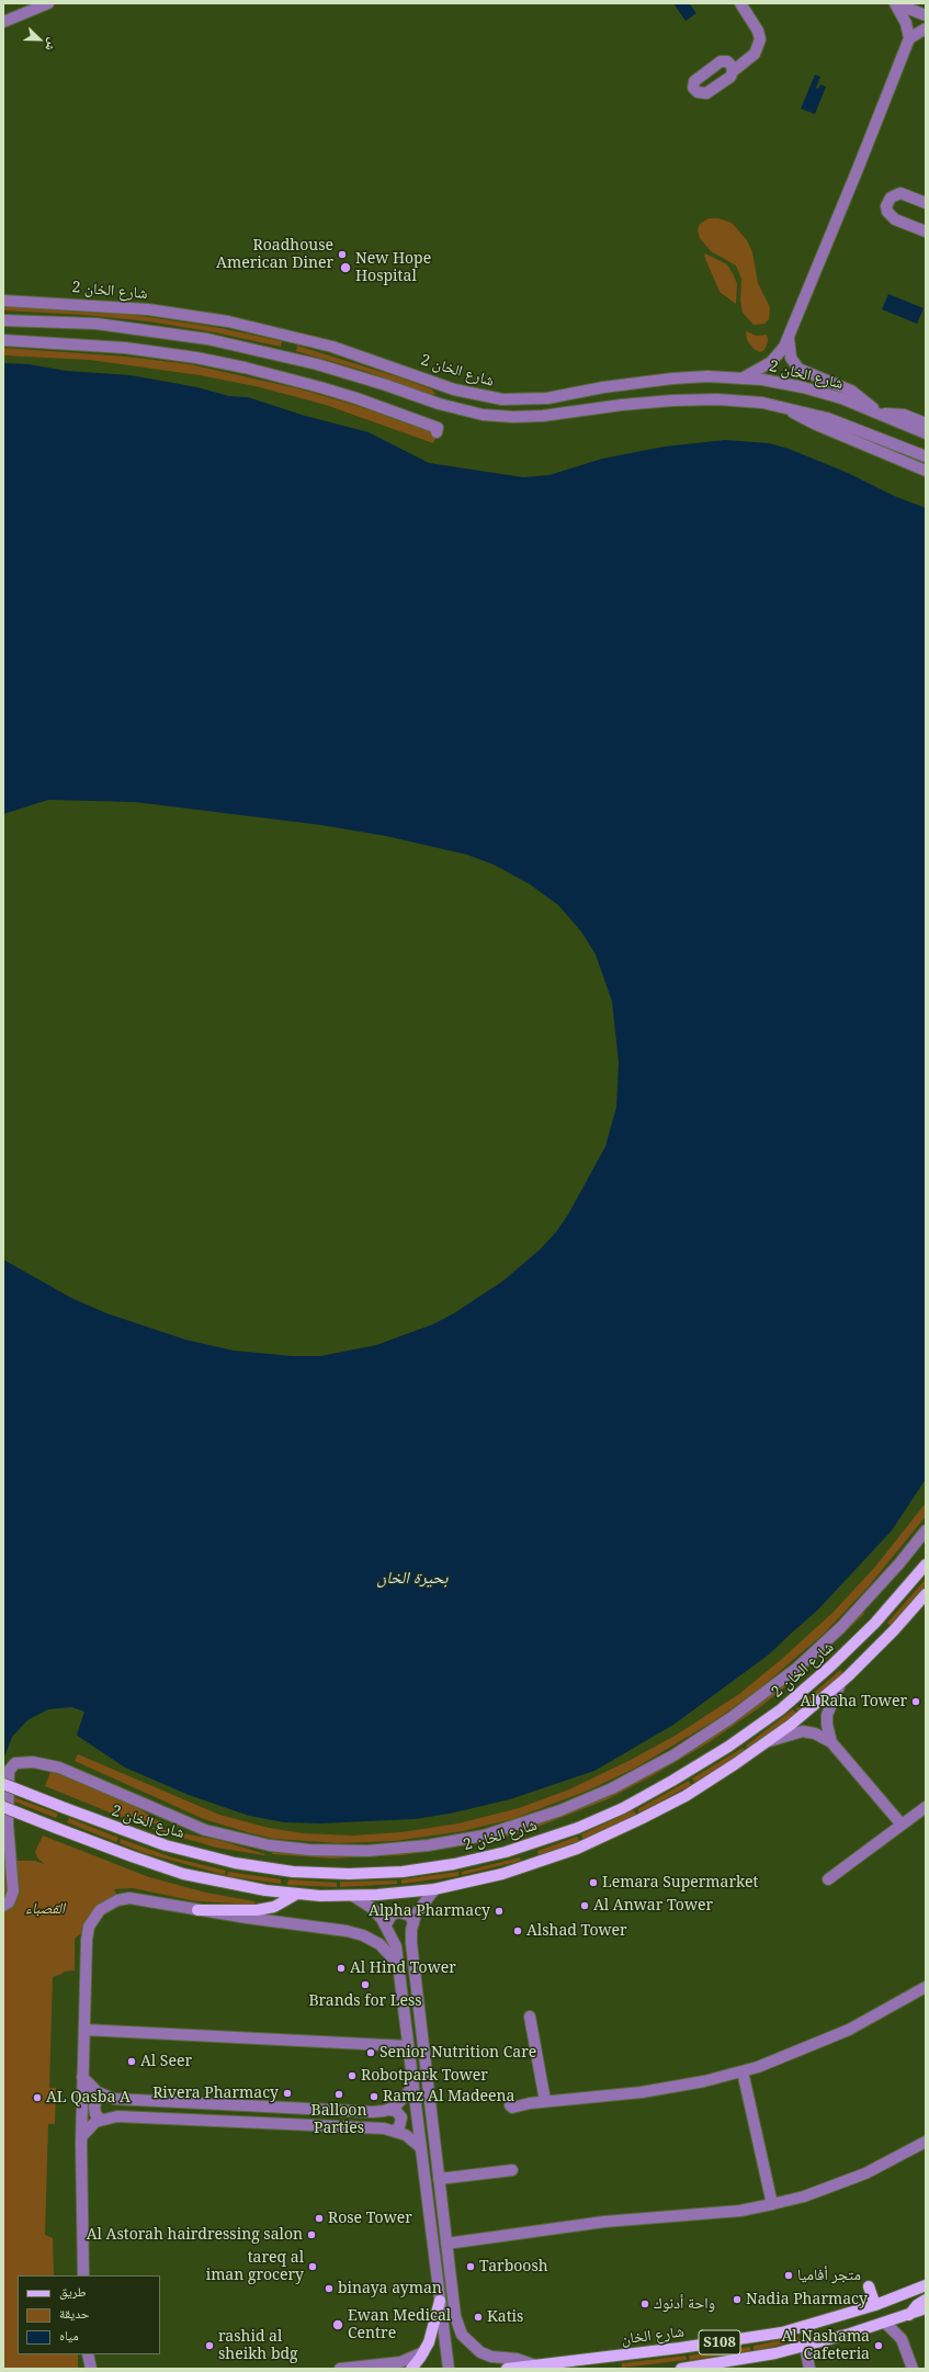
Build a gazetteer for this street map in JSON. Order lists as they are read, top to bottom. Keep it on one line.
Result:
{"streets":{"main road":["شارع الخان 2","شارع الخان","S108"]},"water":["بحيرة الخان"],"parks":["القصباء"],"places":["Roadhouse American Diner","New Hope Hospital","Al Raha Tower","Lemara Supermarket","Al Anwar Tower","Alpha Pharmacy","Alshad Tower","Al Hind Tower","Brands for Less","Senior Nutrition Care","Al Seer","Robotpark Tower","Rivera Pharmacy","Balloon Parties","Ramz Al Madeena","AL Qasba A","Rose Tower","Al Astorah hairdressing salon","tareq al iman grocery","Tarboosh","متجر أفاميا","binaya ayman","Nadia Pharmacy","واحة أدنوك","Katis","Ewan Medical Centre","rashid al sheikh bdg","Al Nashama Cafeteria"],"legend":["طريق","حديقة","مياه"],"north":"bottom right"}
